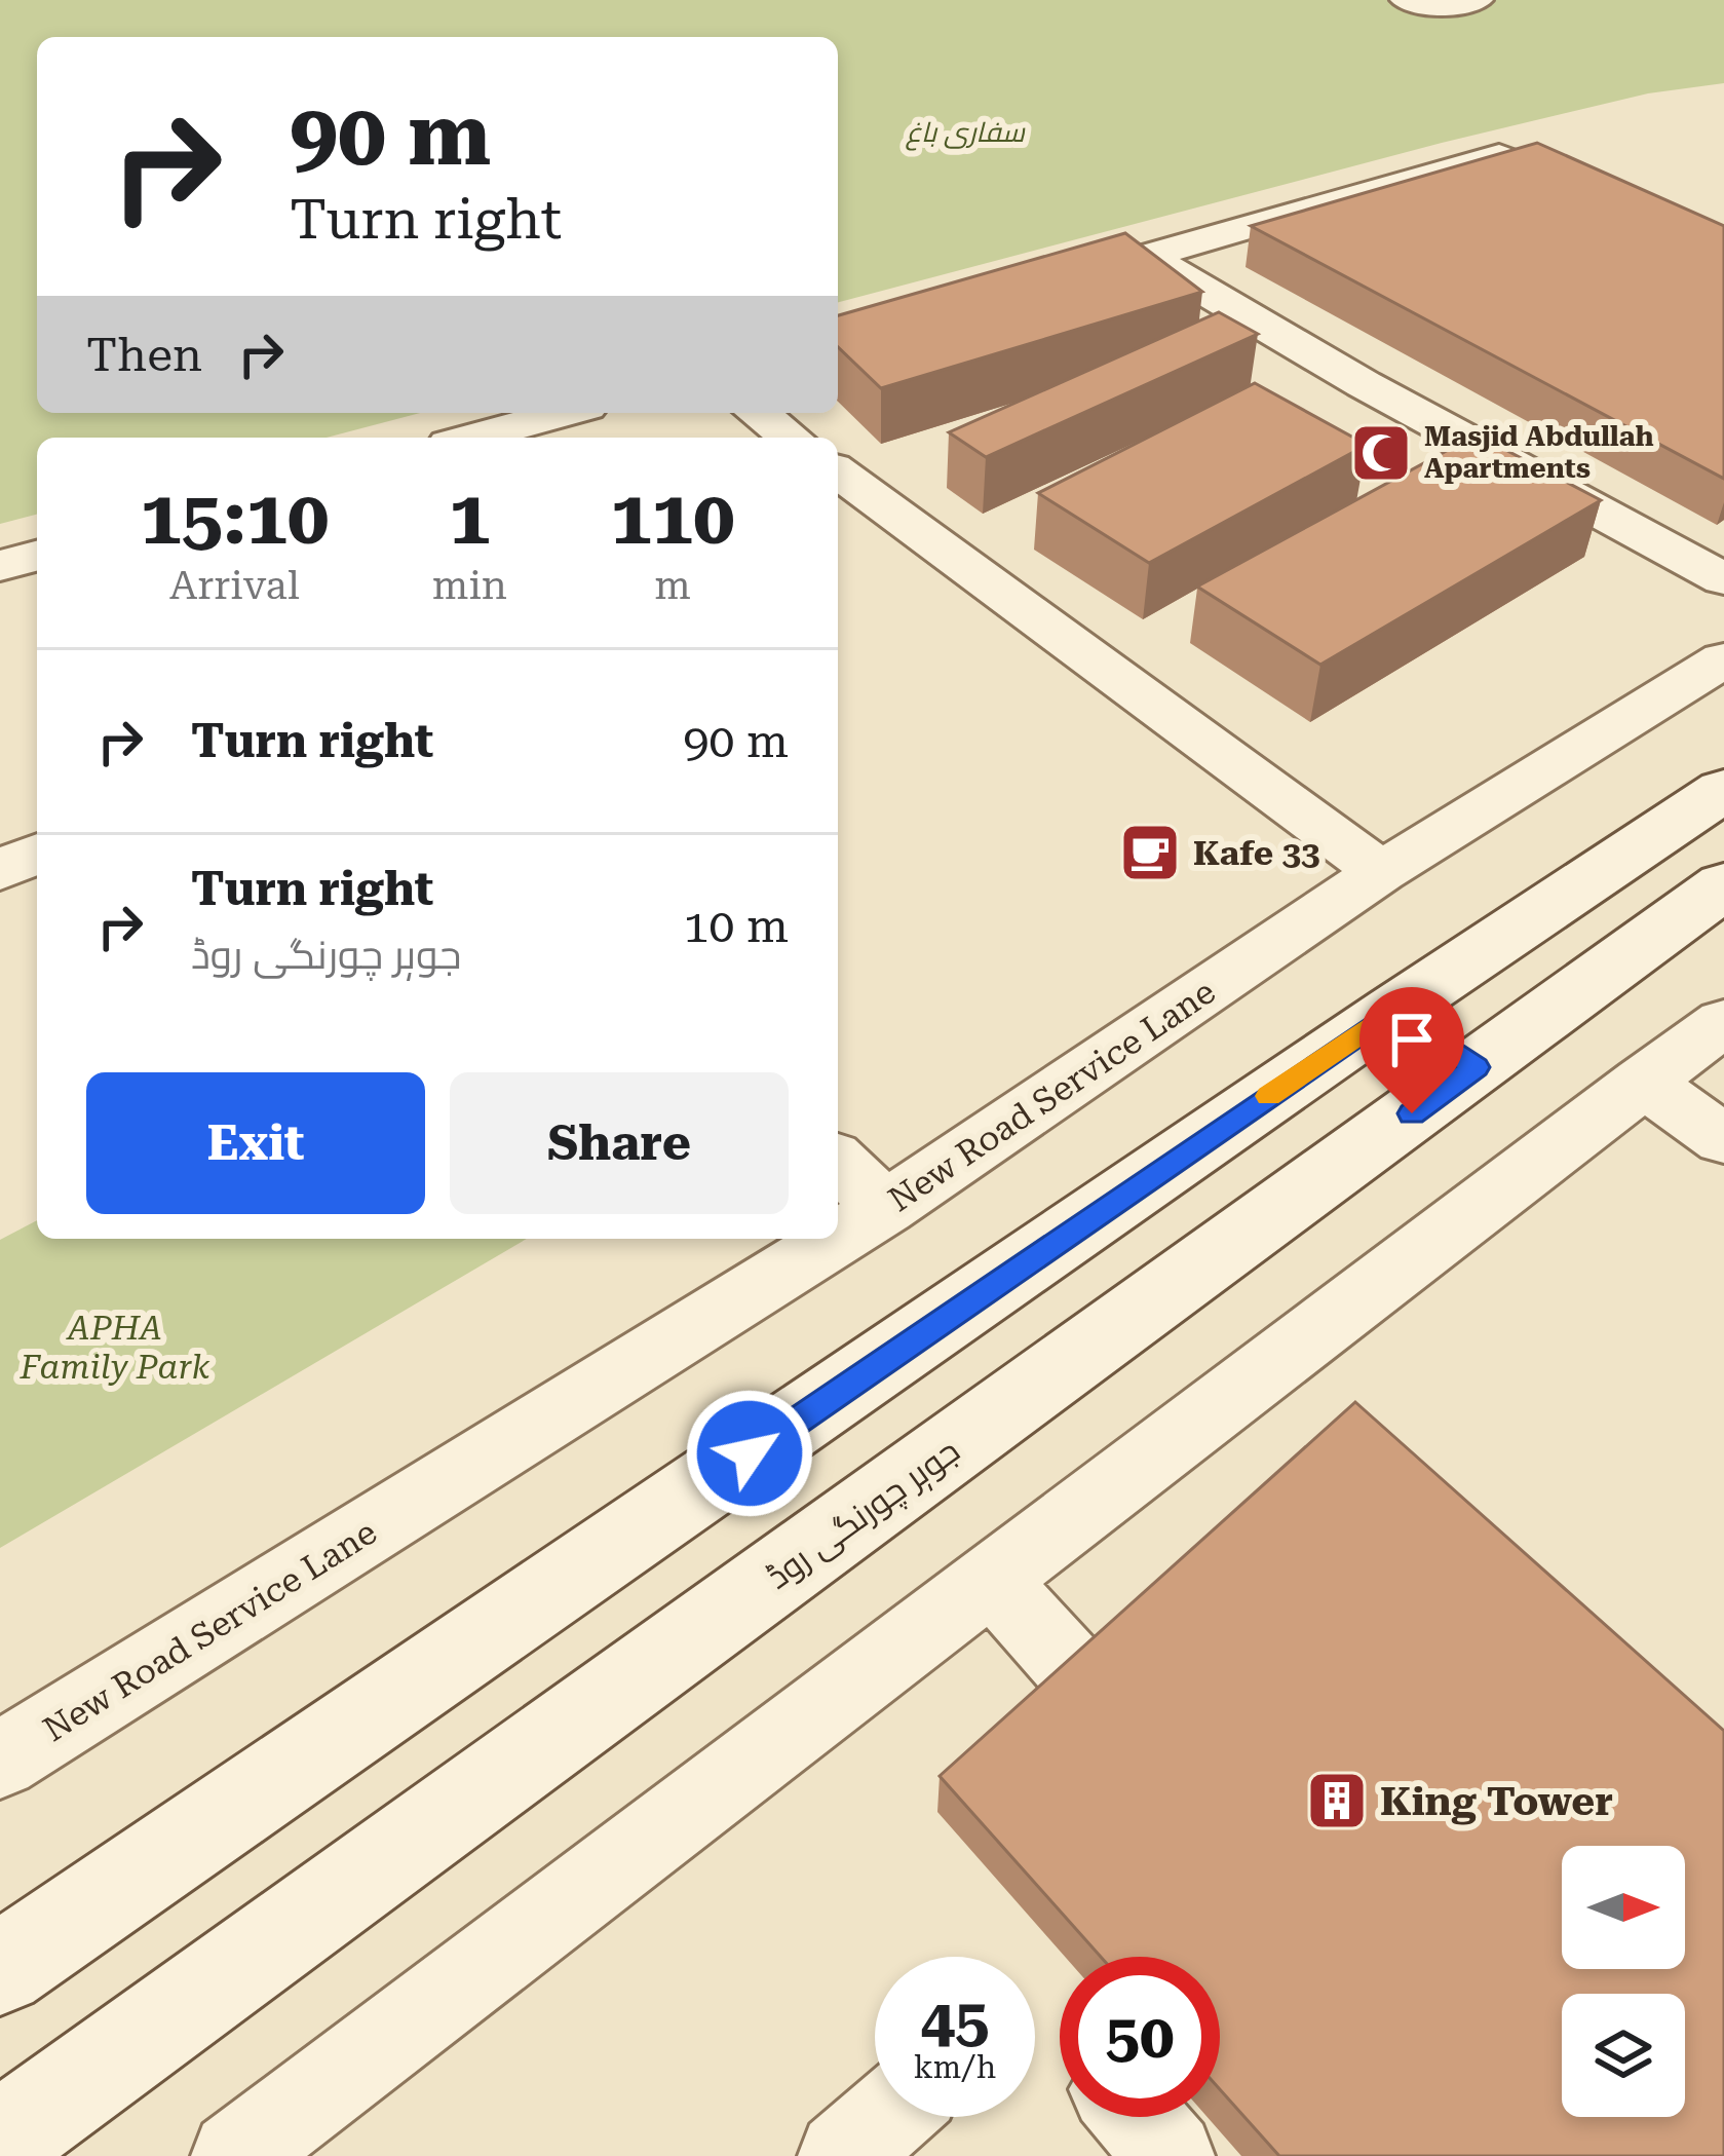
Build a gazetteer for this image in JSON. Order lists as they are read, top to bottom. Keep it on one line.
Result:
{"streets":{"main road":["جوہر چورنگی روڈ"],"street":["New Road Service Lane"]},"parks":["سفاری باغ","APHA Family Park"],"places":{"mosque":["Masjid Abdullah Apartments"],"cafe":["Kafe 33"],"building":["King Tower"]},"north":"right","page":{"turn":["90 m","Turn right"],"then":"Then","eta":["15:10","Arrival","1","min","110","m"],"list":[{"name":"Turn right","value":"90 m"},{"name":"Turn right","note":"جوہر چورنگی روڈ","value":"10 m"}],"buttons":["Exit","Share"],"speed":"45 km/h","limit":"50"}}
